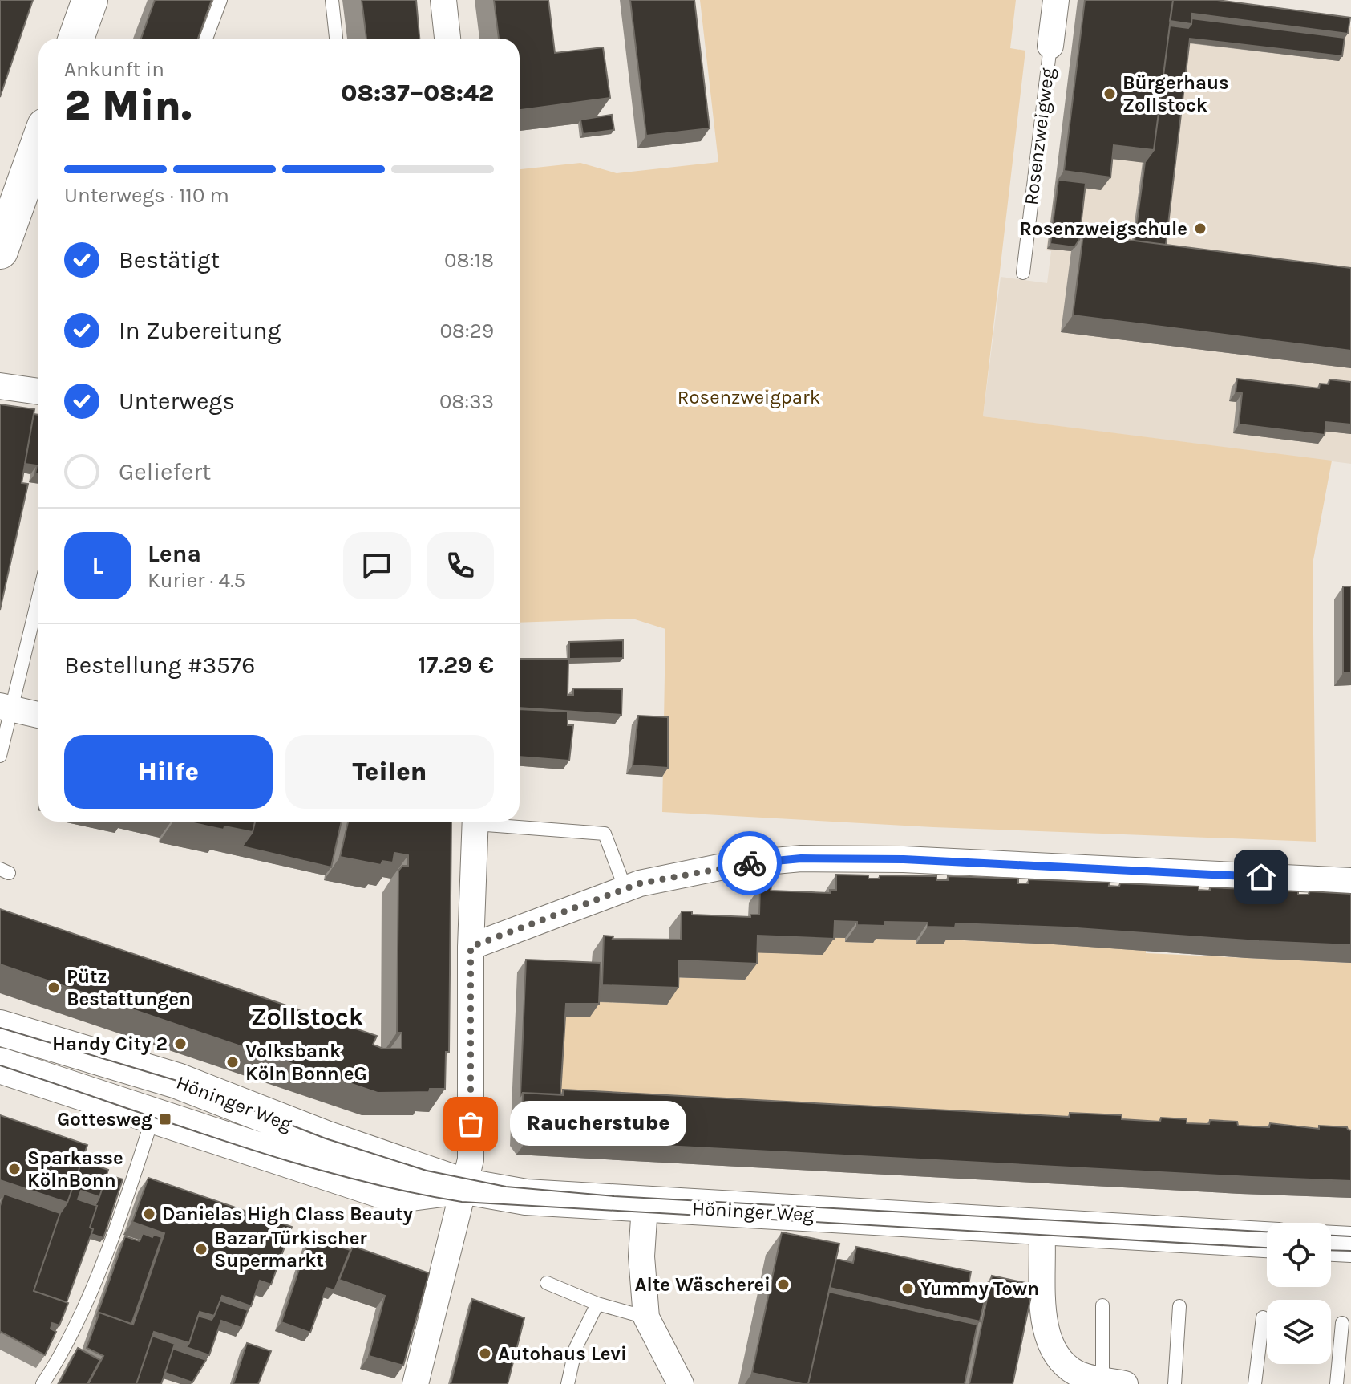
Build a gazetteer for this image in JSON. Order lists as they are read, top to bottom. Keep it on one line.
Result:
{"streets":{"street":["Rosenzweigweg","Höninger Weg"]},"districts":["Zollstock"],"parks":["Rosenzweigpark"],"places":{"other":["Bürgerhaus Zollstock","Rosenzweigschule","Pütz Bestattungen","Handy City 2","Volksbank Köln Bonn eG","Raucherstube","Sparkasse KölnBonn","Danielas High Class Beauty","Bazar Türkischer Supermarkt","Alte Wäscherei","Yummy Town","Autohaus Levi"],"transit":["Gottesweg"]},"page":{"heading":["2 Min.","Ankunft in","08:37–08:42"],"panel":["Lena","Kurier · 4.5","Bestellung #3576","17.29 €"],"bar":"Unterwegs · 110 m","list":[["Bestätigt","08:18"],["In Zubereitung","08:29"],["Unterwegs","08:33"],"Geliefert"],"round":"L","buttons":["Hilfe","Teilen"],"bubble":"Raucherstube"}}
